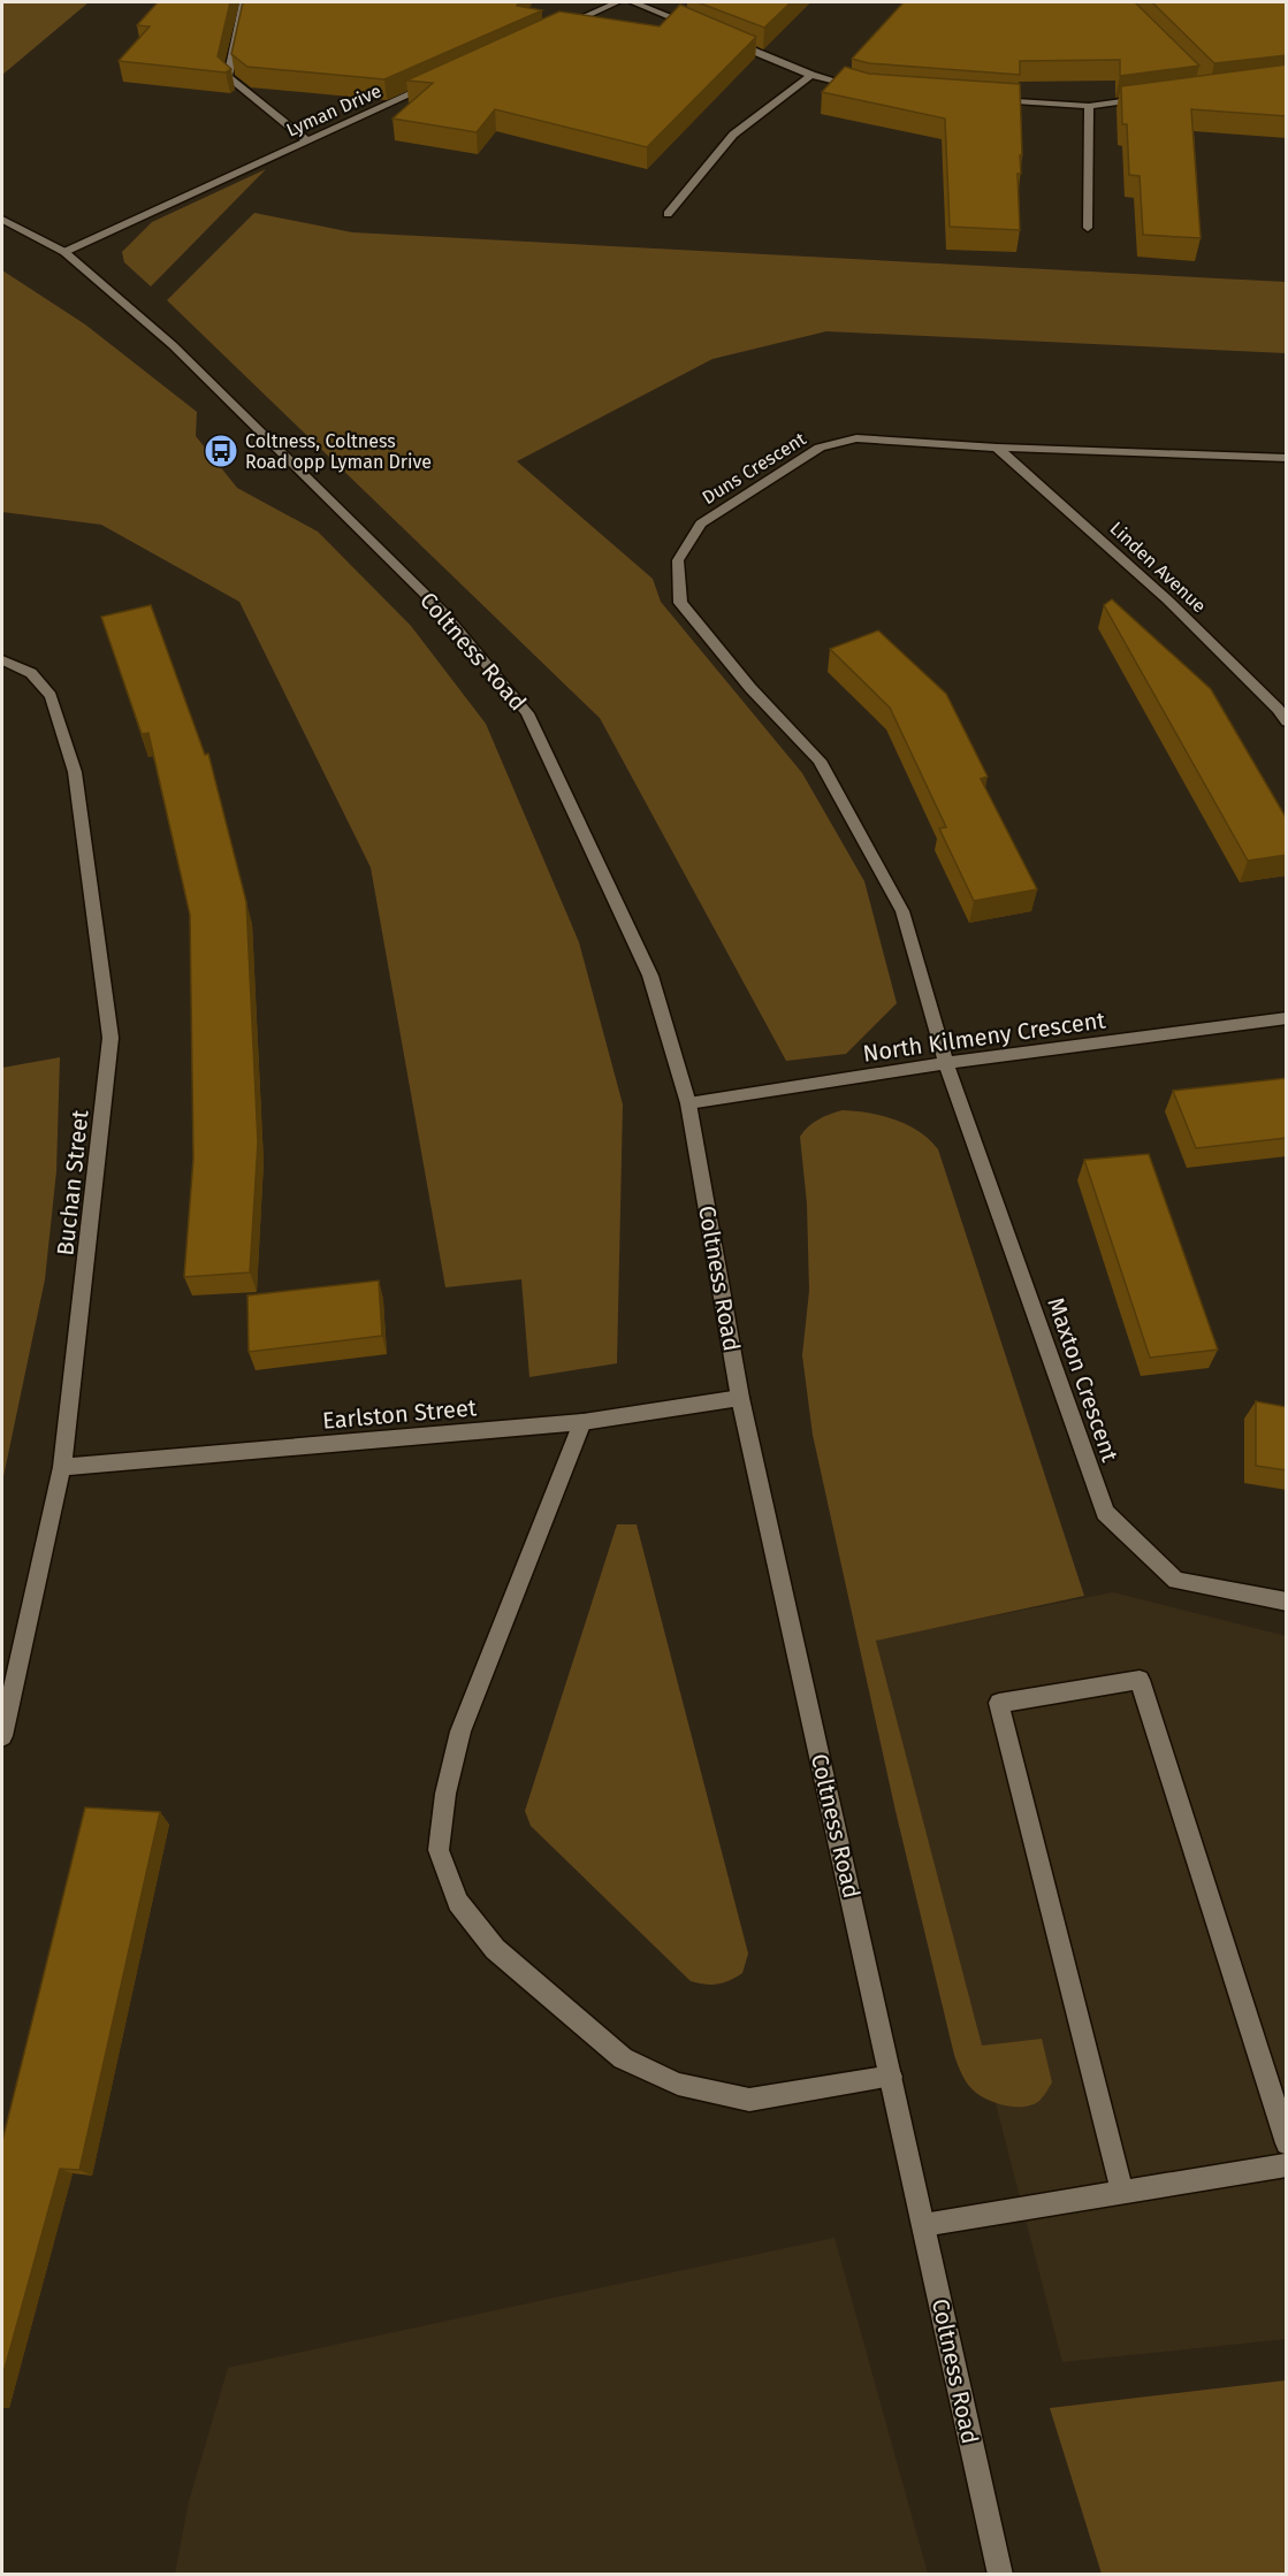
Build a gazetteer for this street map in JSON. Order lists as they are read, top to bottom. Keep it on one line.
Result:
{"streets":{"street":["Lyman Drive","Duns Crescent","Linden Avenue","Coltness Road","North Kilmeny Crescent","Buchan Street","Maxton Crescent","Earlston Street"]},"crossings":[["Lyman Drive","Coltness Road"],["Duns Crescent","Linden Avenue"],["Duns Crescent","North Kilmeny Crescent"],["Duns Crescent","Maxton Crescent"],["Coltness Road","North Kilmeny Crescent"],["Coltness Road","Earlston Street"],["North Kilmeny Crescent","Maxton Crescent"],["Buchan Street","Earlston Street"]],"places":{"bus stop":["Coltness, Coltness Road opp Lyman Drive"]}}
